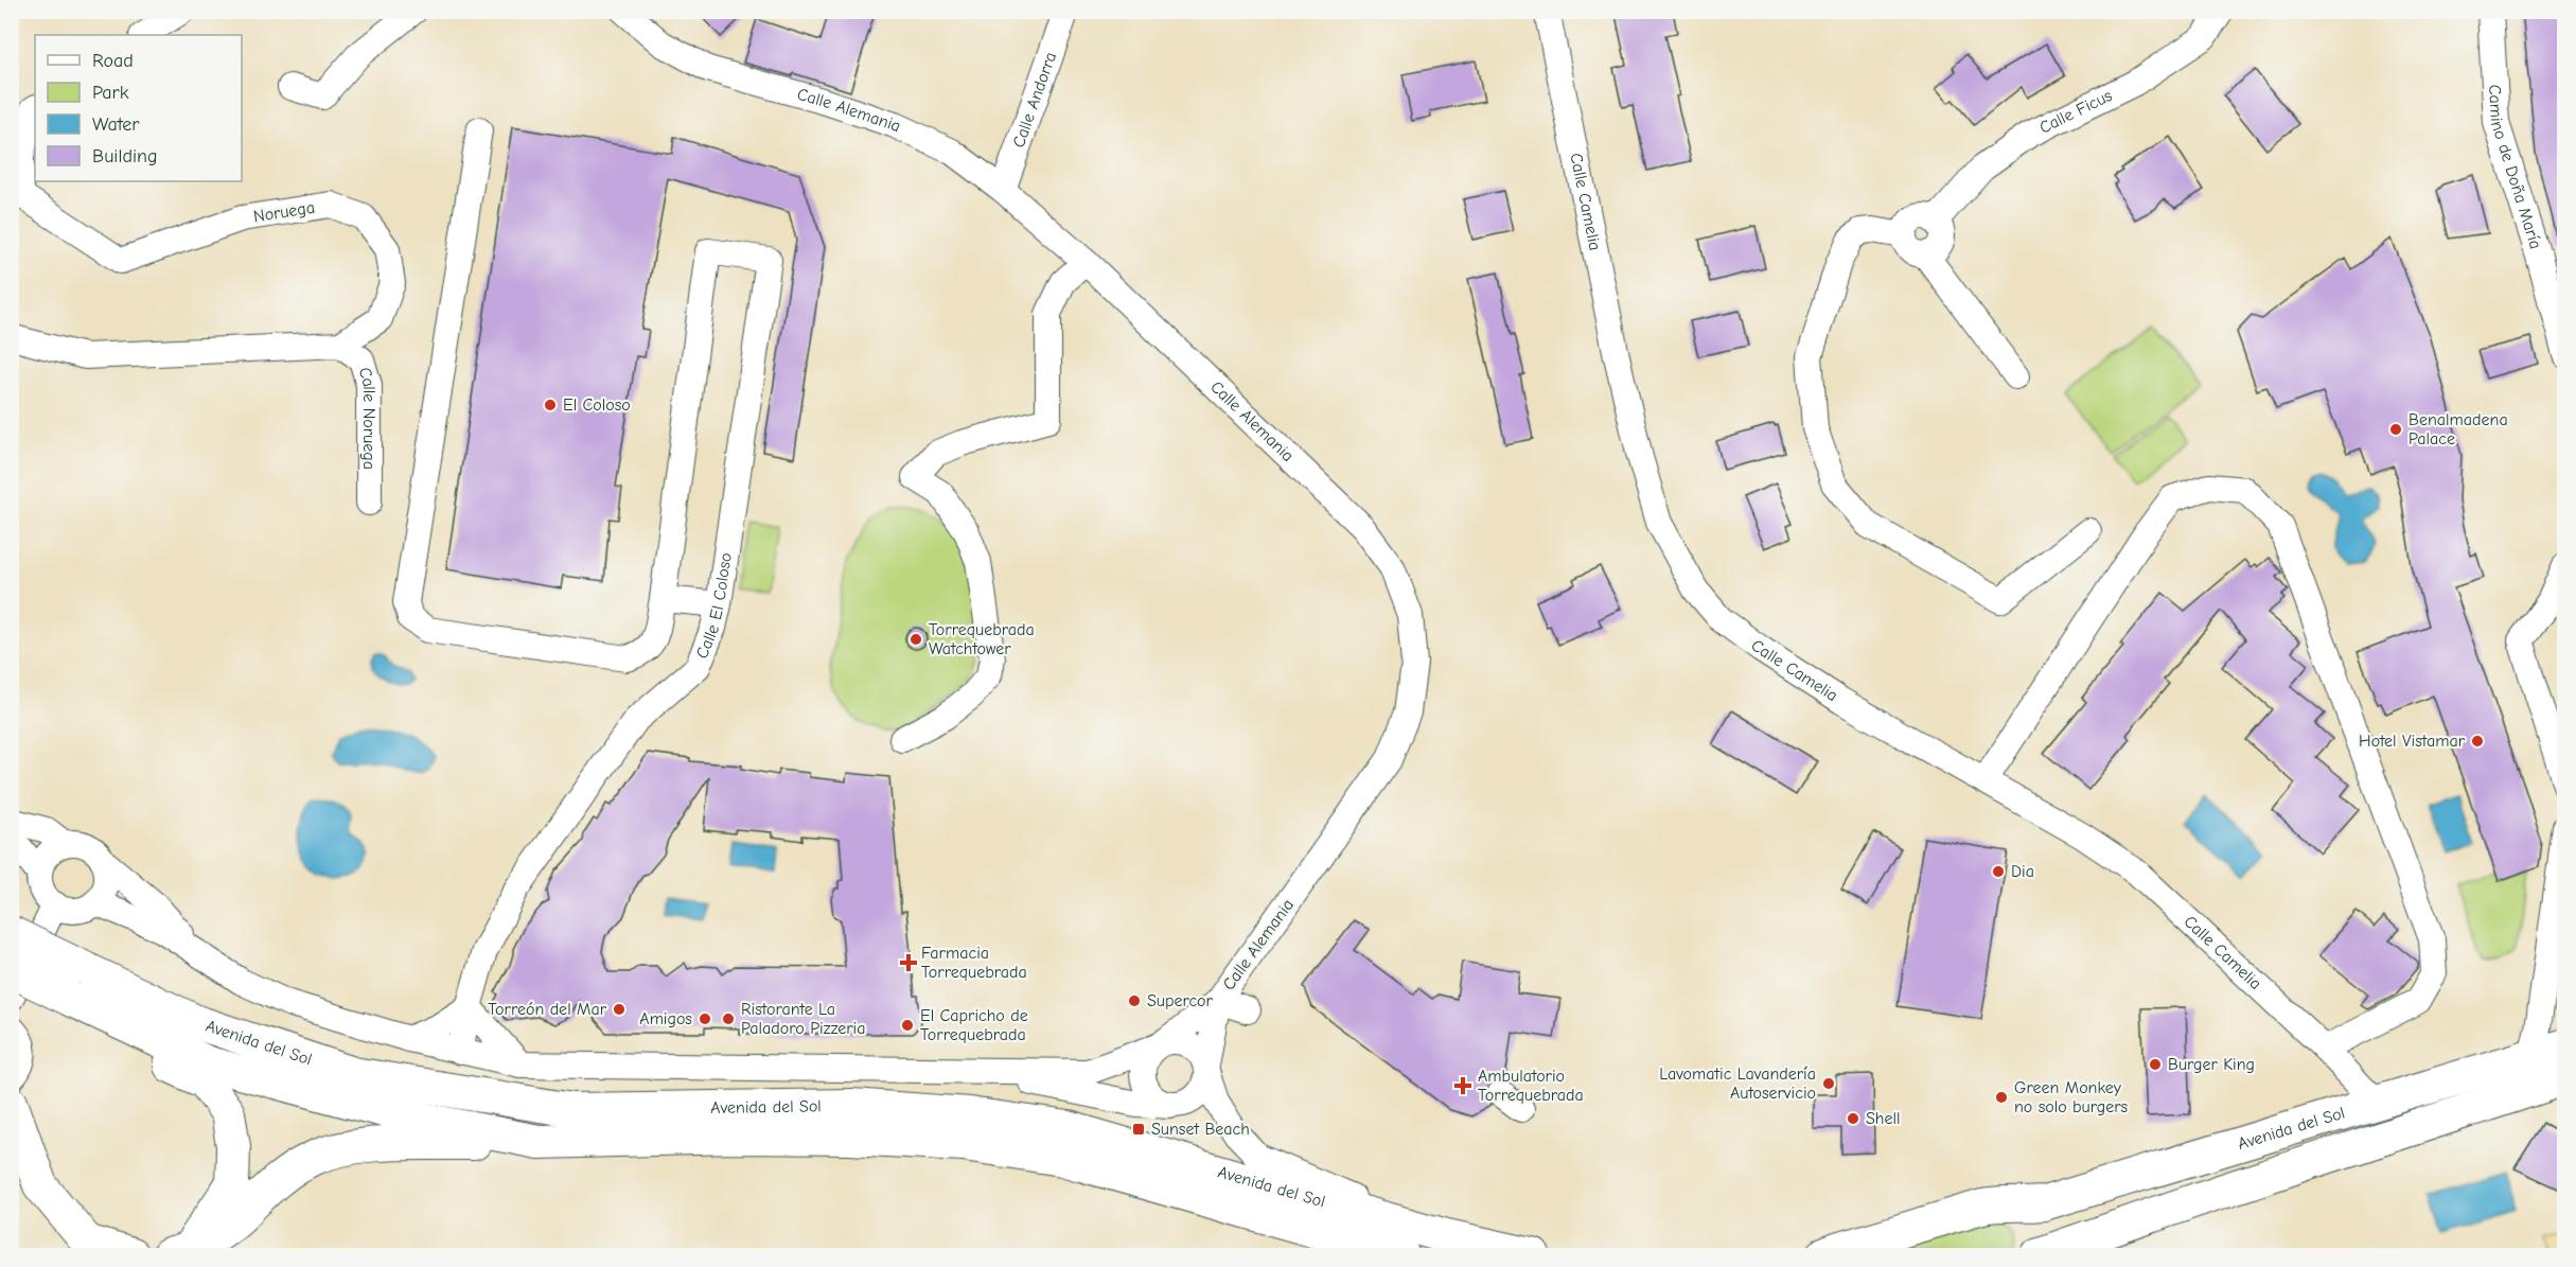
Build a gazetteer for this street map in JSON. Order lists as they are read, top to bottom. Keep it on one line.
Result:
{"streets":{"main road":["Avenida del Sol"],"street":["Calle Andorra","Calle Alemania","Calle Ficus","Camino de Doña María","Calle Camelia","Noruega","Calle Noruega","Calle El Coloso"]},"crossings":[["Calle Andorra","Calle Alemania"],["Calle Camelia","Avenida del Sol"],["Noruega","Calle Noruega"]],"places":{"other":["El Coloso","Benalmadena Palace","Torrequebrada Watchtower","Hotel Vistamar","Dia","Supercor","Torreón del Mar","Amigos","Ristorante La Paladoro Pizzeria","El Capricho de Torrequebrada","Burger King","Lavomatic Lavandería Autoservicio","Green Monkey no solo burgers","Shell"],"health":["Farmacia Torrequebrada","Ambulatorio Torrequebrada"],"transit":["Sunset Beach"]},"legend":["Road","Park","Water","Building"]}
